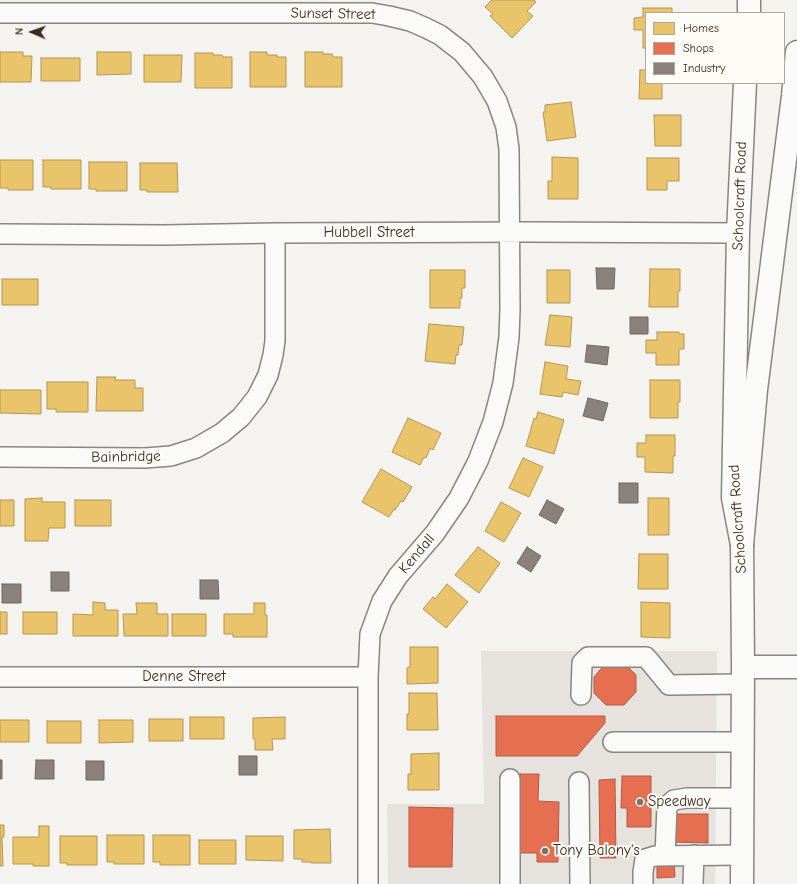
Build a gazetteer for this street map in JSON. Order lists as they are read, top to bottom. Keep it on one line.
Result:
{"streets":{"main road":["Schoolcraft Road"],"street":["Sunset Street","Hubbell Street","Bainbridge","Kendall","Denne Street"]},"crossings":[["Sunset Street","Hubbell Street"],["Sunset Street","Kendall"],["Schoolcraft Road","Hubbell Street"],["Hubbell Street","Bainbridge"],["Hubbell Street","Kendall"],["Kendall","Denne Street"]],"places":["Speedway","Tony Balony's"],"legend":["Homes","Shops","Industry"],"north":"left"}
